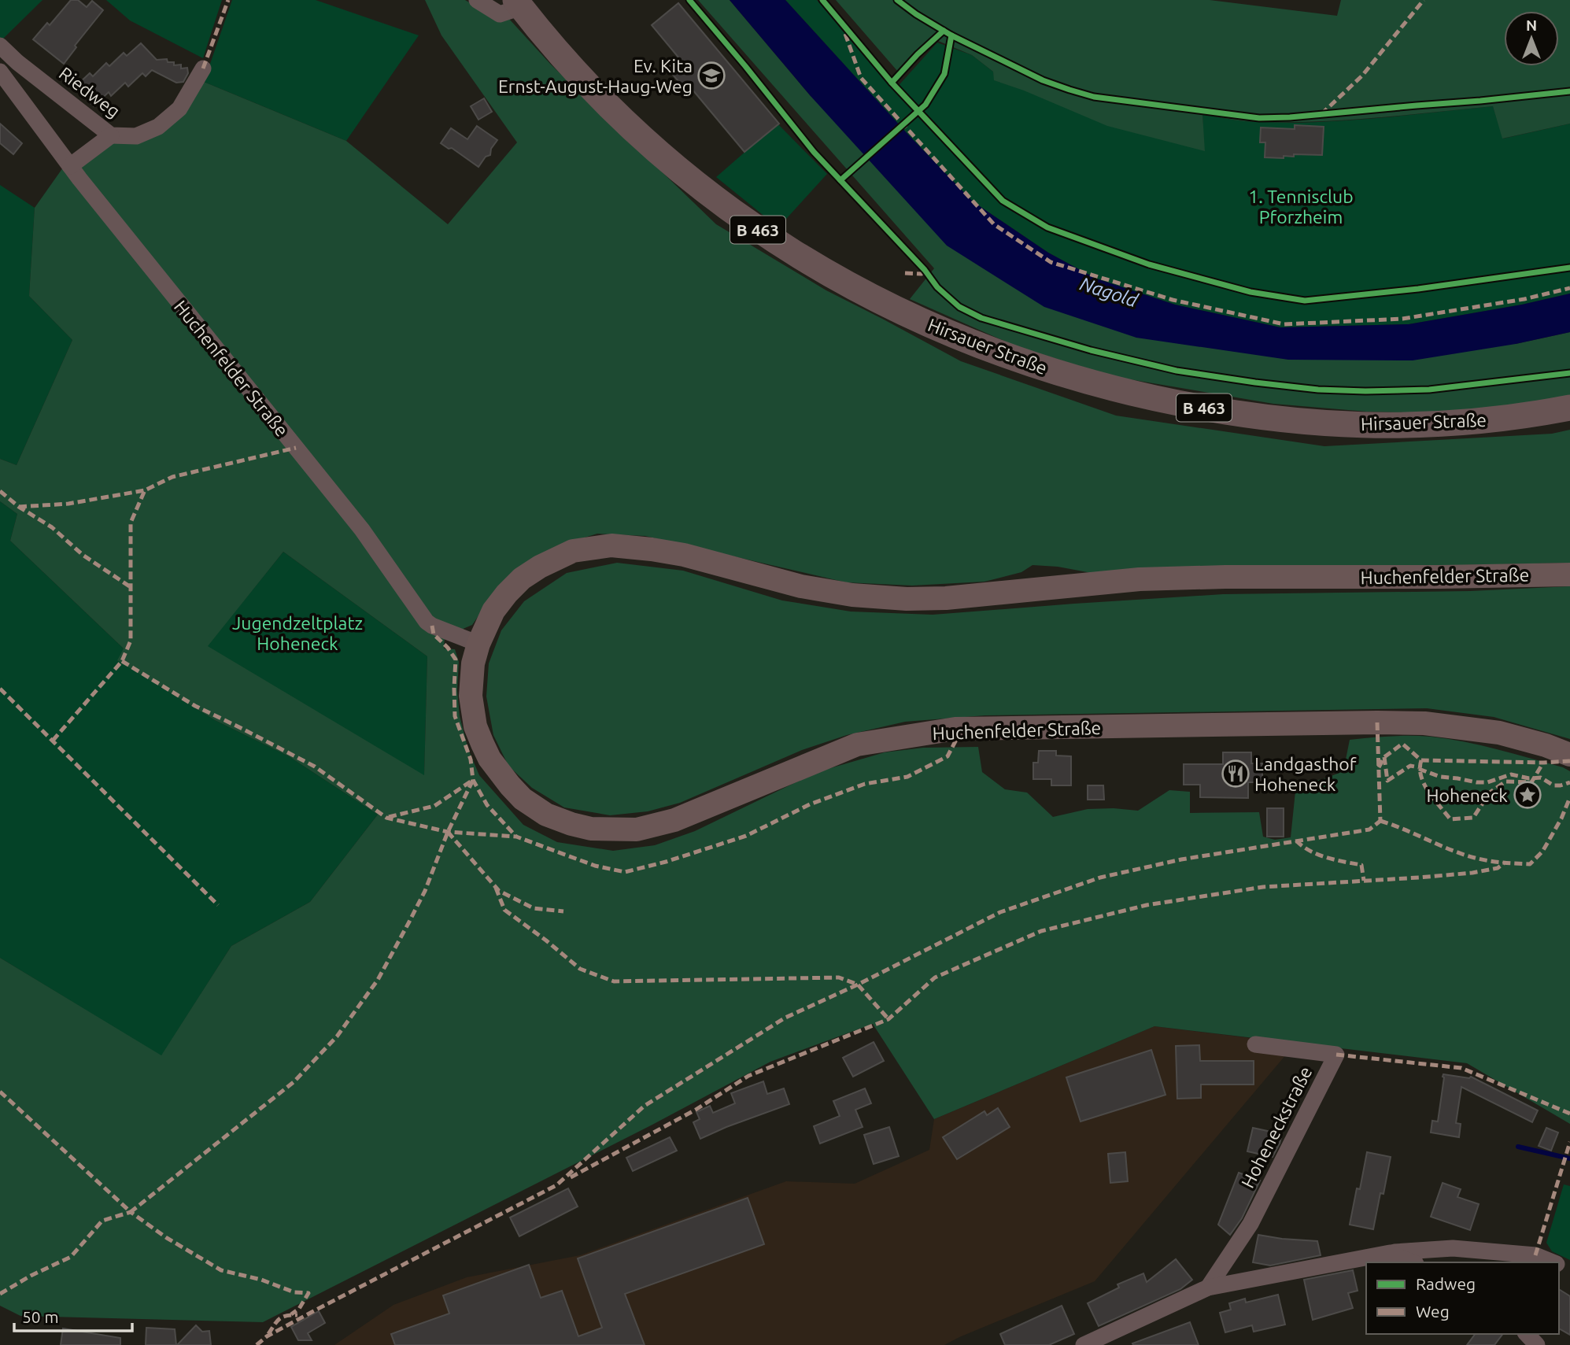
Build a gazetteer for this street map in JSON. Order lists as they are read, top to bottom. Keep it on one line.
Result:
{"streets":{"main road":["B 463","Hirsauer Straße","Huchenfelder Straße"],"street":["Riedweg","Hoheneckstraße"]},"water":["Nagold"],"parks":["1. Tennisclub Pforzheim","Jugendzeltplatz Hoheneck"],"places":{"school or university":["Ev. Kita Ernst-August-Haug-Weg"],"restaurant":["Landgasthof Hoheneck"],"place":["Hoheneck"]},"legend":["Radweg","Weg"],"scale_bar":"50 m","north":"top"}
